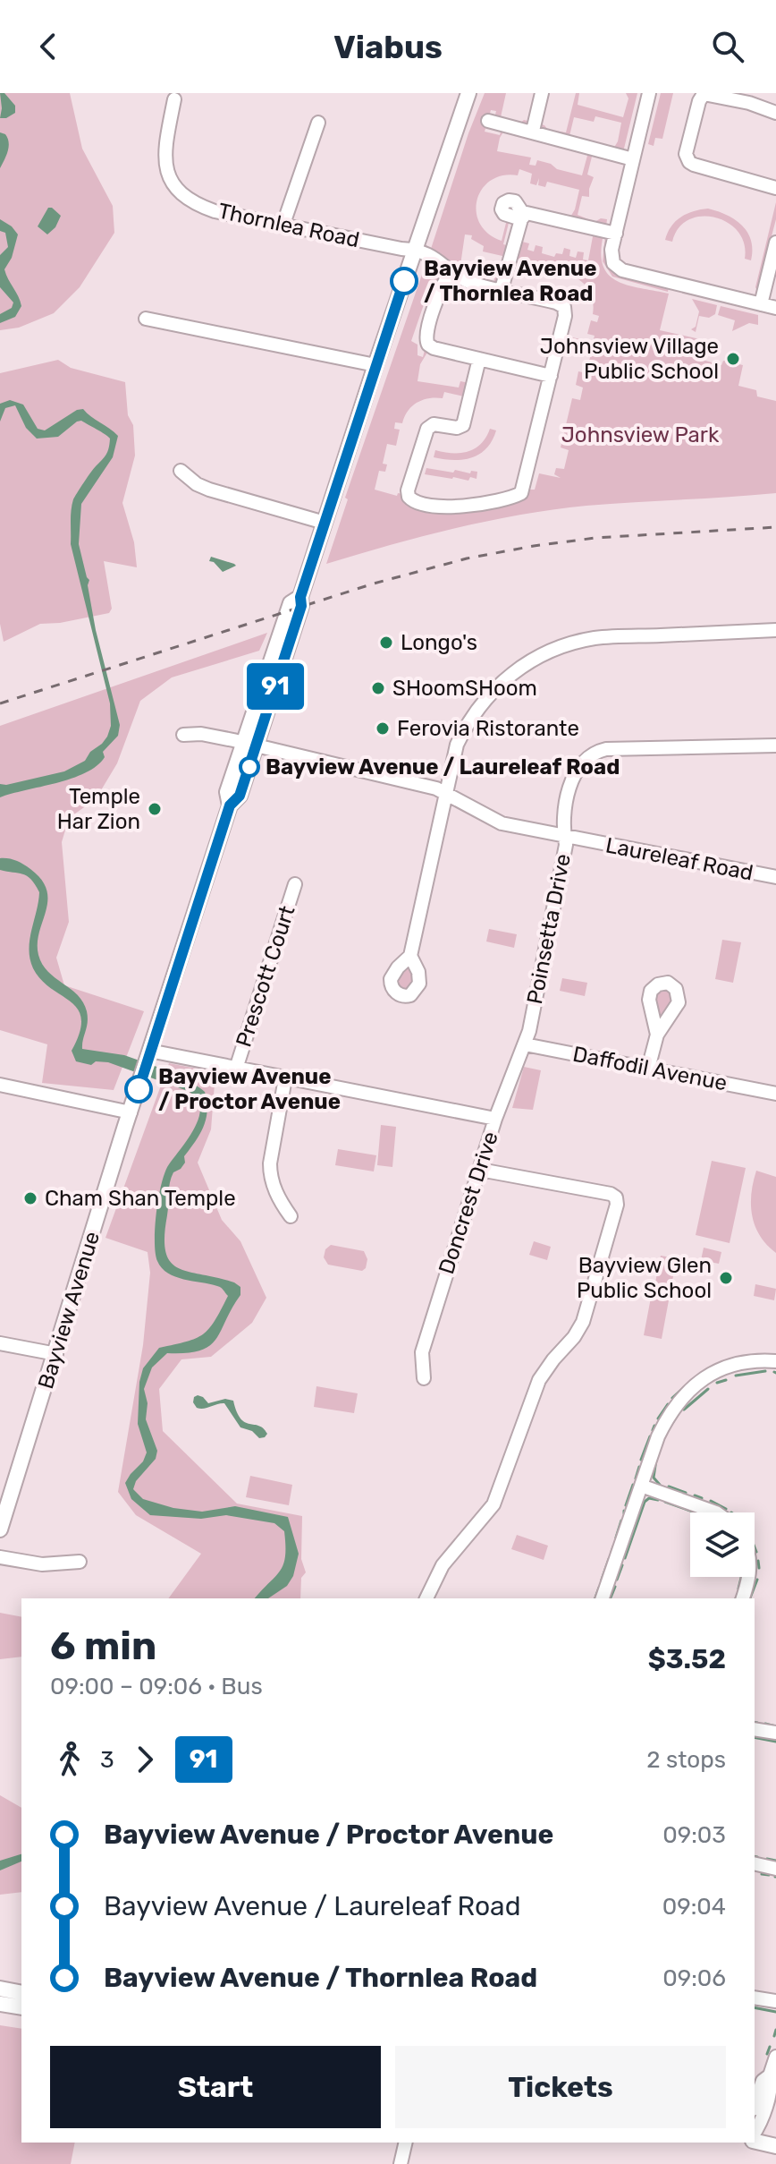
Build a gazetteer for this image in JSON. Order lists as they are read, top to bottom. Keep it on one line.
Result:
{"streets":{"main road":["Bayview Avenue"],"street":["Thornlea Road","Laureleaf Road","Poinsetta Drive","Prescott Court","Daffodil Avenue","Doncrest Drive"]},"crossings":[["Thornlea Road","Bayview Avenue"],["Laureleaf Road","Poinsetta Drive"],["Laureleaf Road","Bayview Avenue"],["Poinsetta Drive","Daffodil Avenue"],["Poinsetta Drive","Doncrest Drive"],["Prescott Court","Doncrest Drive"],["Doncrest Drive","Bayview Avenue"]],"parks":["Johnsview Park"],"places":["Bayview Avenue / Thornlea Road","Johnsview Village Public School","Longo's","SHoomSHoom","Ferovia Ristorante","Bayview Avenue / Laureleaf Road","Temple Har Zion","Bayview Avenue / Proctor Avenue","Cham Shan Temple","Bayview Glen Public School"],"lines":["bus line 91"],"page":{"header":"Viabus","on_map":"91","heading":["6 min","09:00 – 09:06 · Bus","$3.52"],"legs":["3","91","2 stops"],"list":[{"name":"Bayview Avenue / Proctor Avenue","value":"09:03"},{"name":"Bayview Avenue / Laureleaf Road","value":"09:04"},{"name":"Bayview Avenue / Thornlea Road","value":"09:06"}],"buttons":["Start","Tickets"]}}
